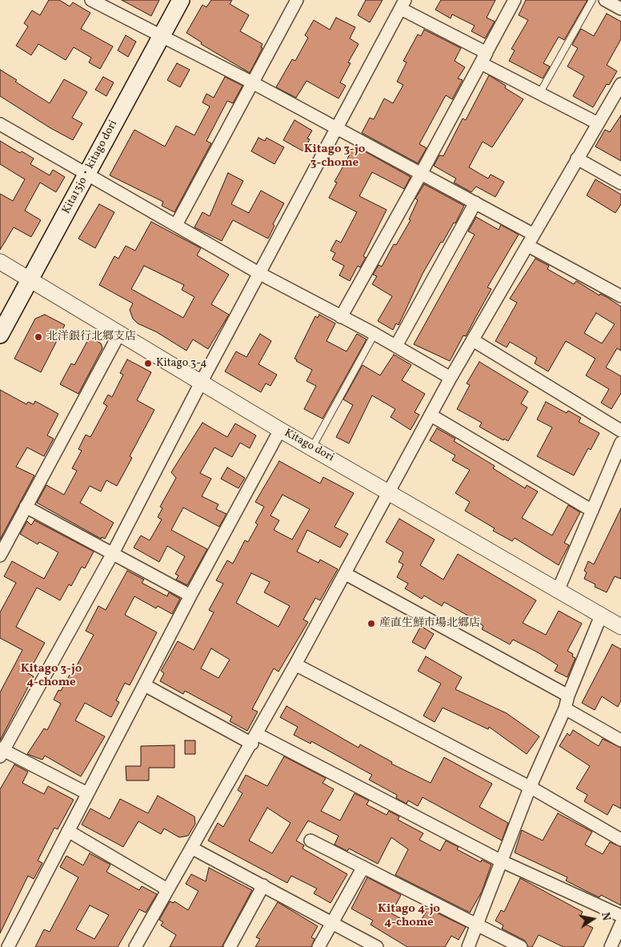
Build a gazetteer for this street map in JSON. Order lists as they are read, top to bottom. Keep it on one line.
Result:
{"streets":{"main road":["Kita13jo・kitago dori"],"street":["Kitago dori"]},"crossings":[["Kita13jo・kitago dori","Kitago dori"]],"districts":["Kitago 3-jo 3-chome","Kitago 3-jo 4-chome","Kitago 4-jo 4-chome"],"places":["北洋銀行北郷支店","Kitago 3-4","産直生鮮市場北郷店"],"north":"right"}
